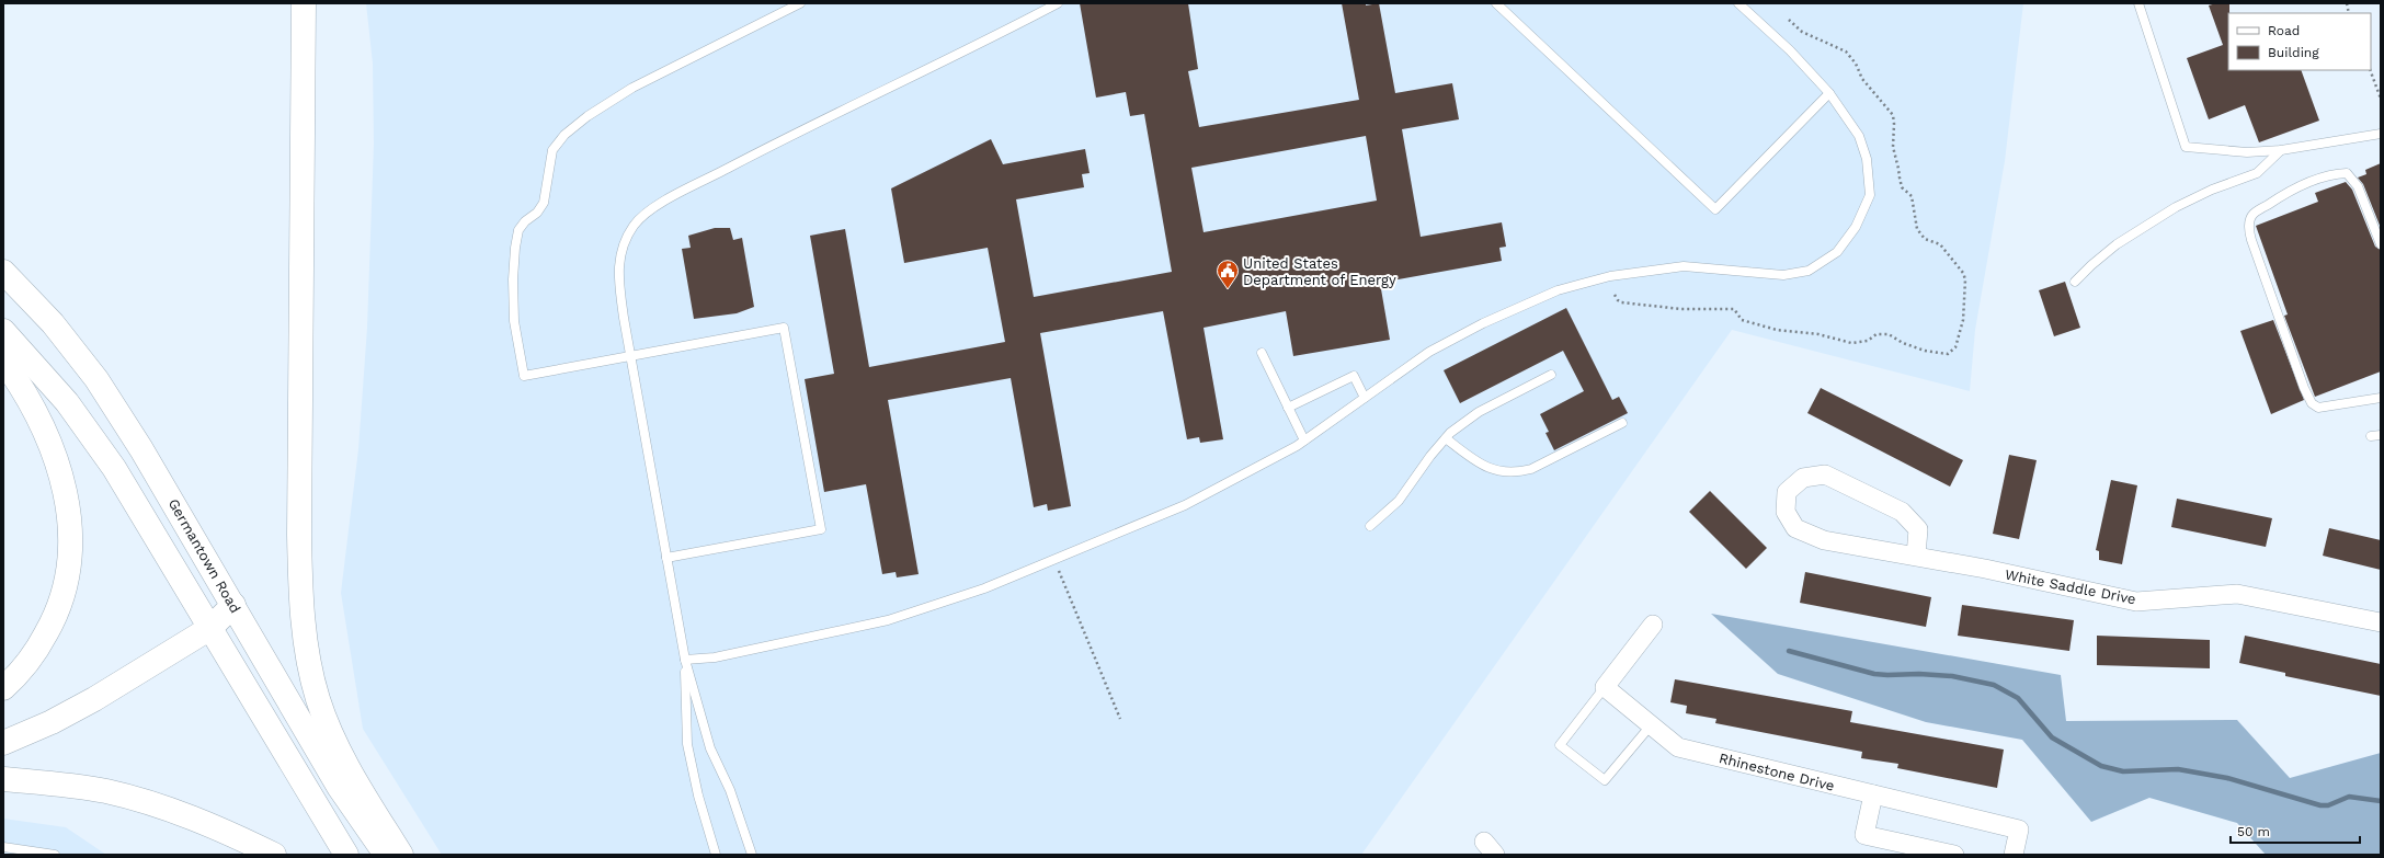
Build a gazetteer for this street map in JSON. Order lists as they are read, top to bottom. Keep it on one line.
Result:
{"streets":{"main road":["Germantown Road"],"street":["White Saddle Drive","Rhinestone Drive"]},"places":{"public building":["United States Department of Energy"]},"legend":["Road","Building"],"scale_bar":"50 m"}
